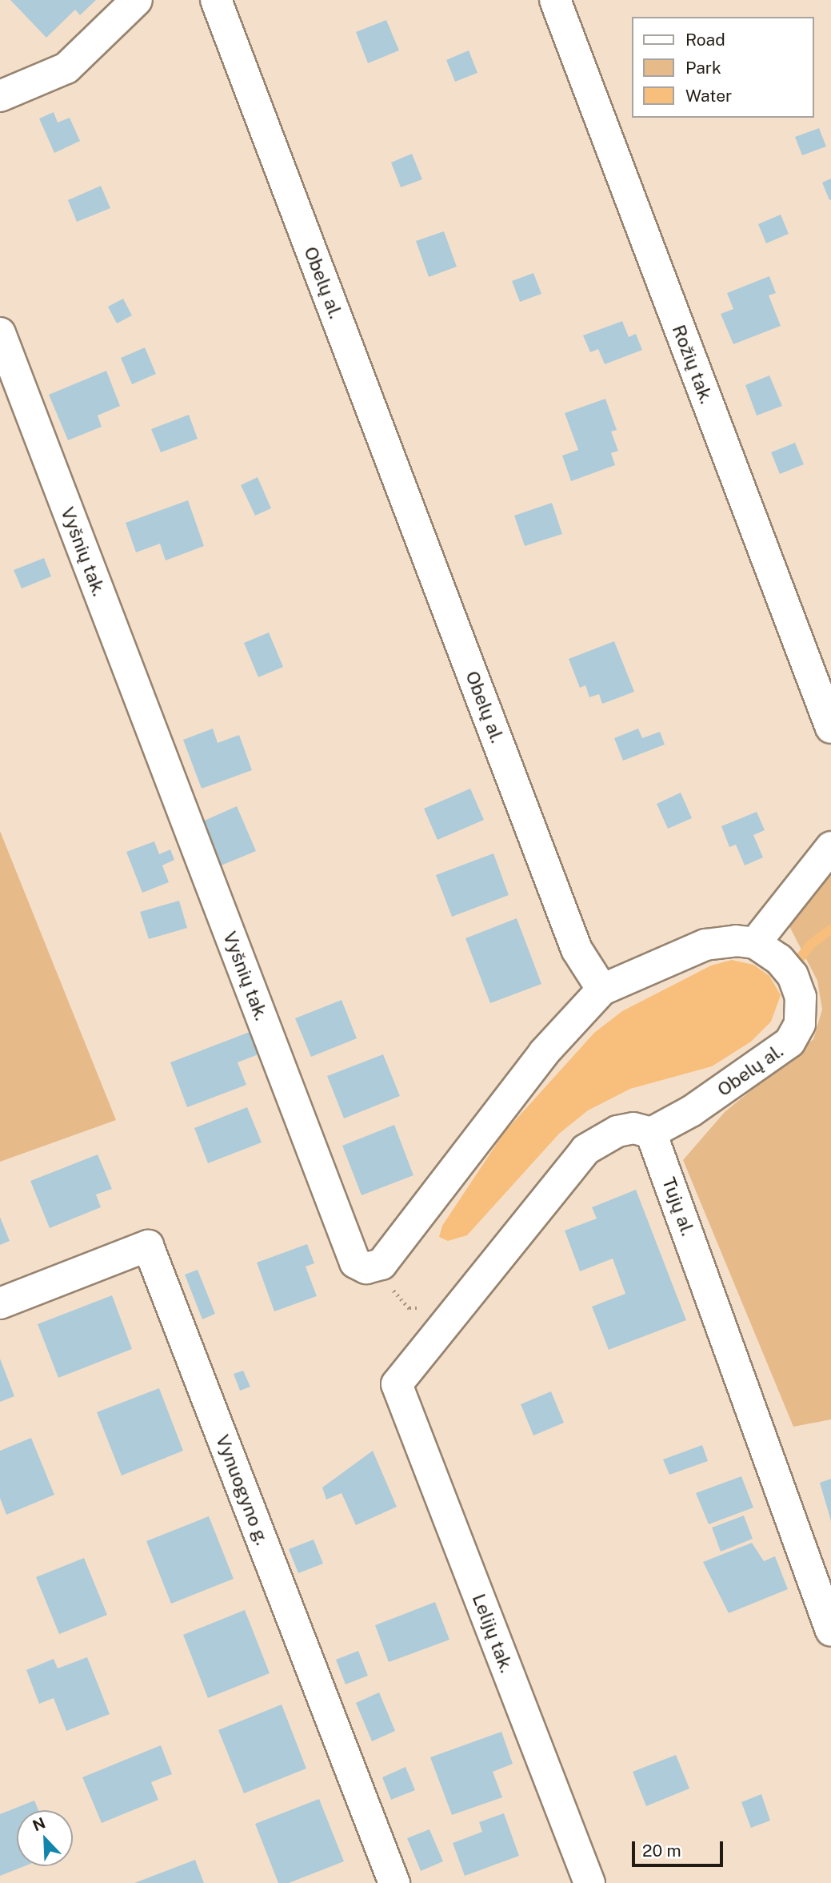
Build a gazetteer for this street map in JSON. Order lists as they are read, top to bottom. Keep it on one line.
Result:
{"streets":{"street":["Obelų al.","Rožių tak.","Vyšnių tak.","Tujų al.","Vynuogyno g.","Lelijų tak."]},"crossings":[["Obelų al.","Tujų al."]],"legend":["Road","Park","Water"],"scale_bar":"20 m","north":"top left"}
